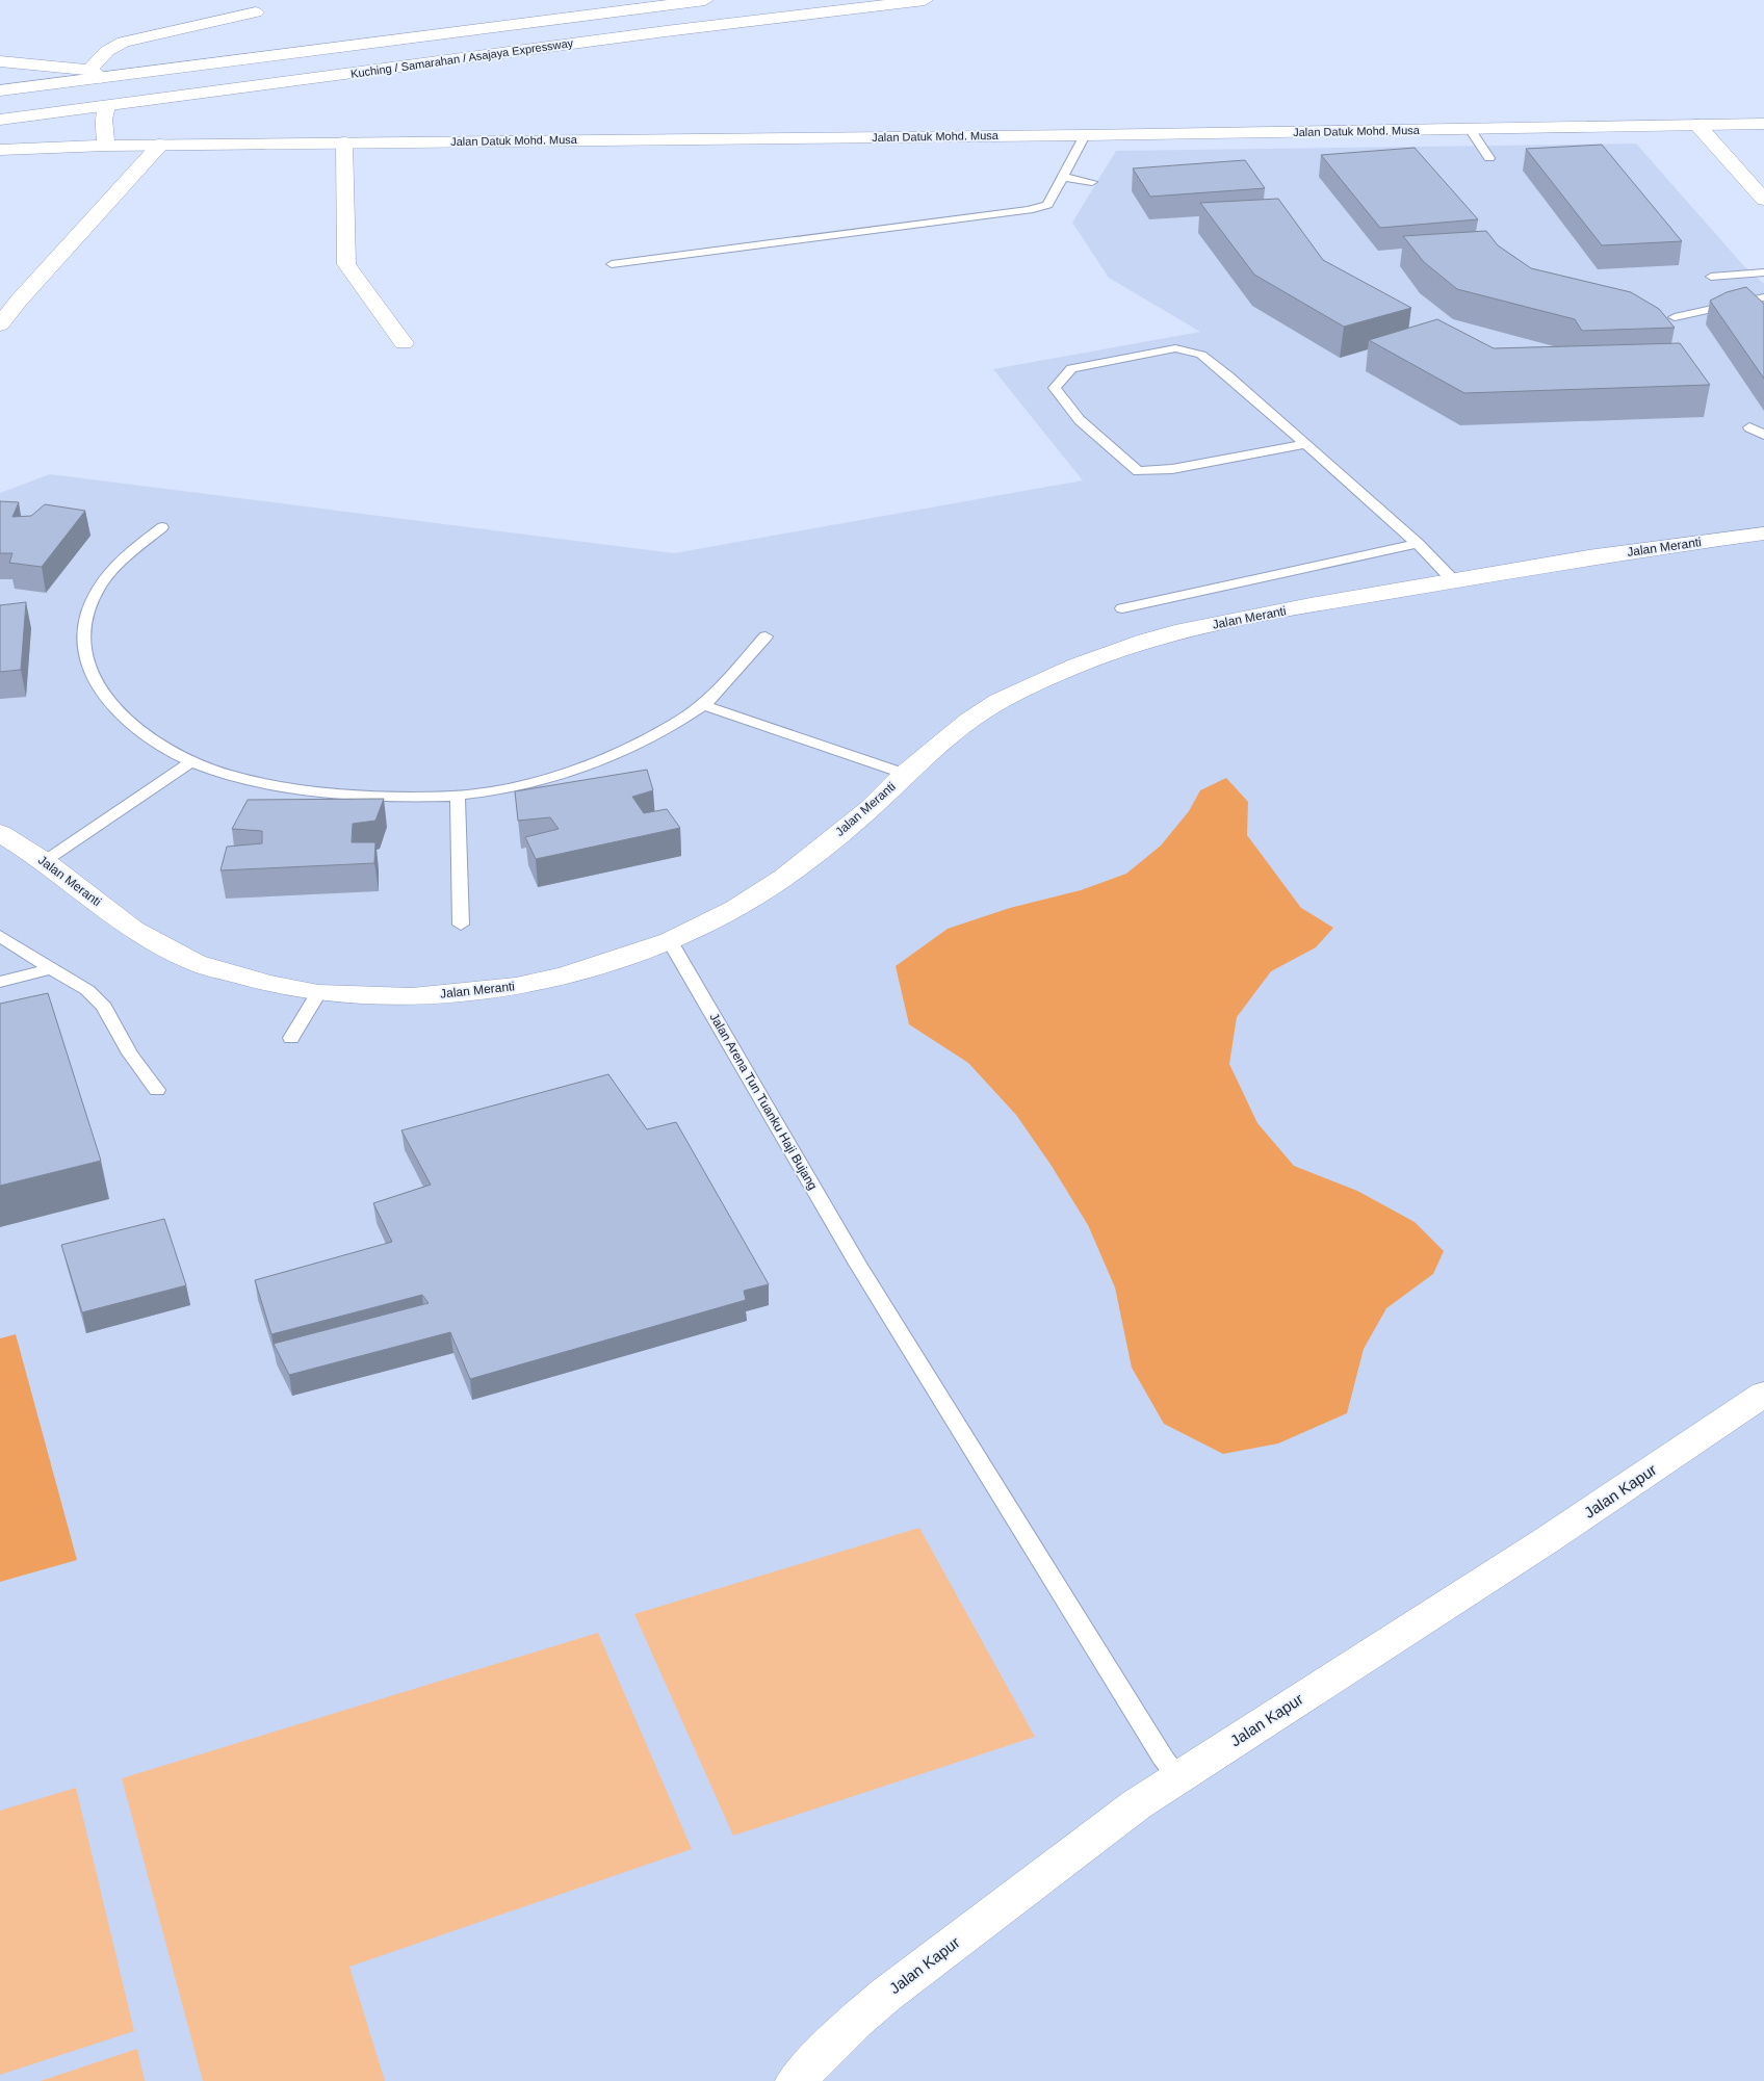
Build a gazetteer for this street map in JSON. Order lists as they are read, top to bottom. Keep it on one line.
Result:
{"streets":{"main road":["Kuching / Samarahan / Asajaya Expressway","Jalan Datuk Mohd. Musa","Jalan Meranti","Jalan Kapur"],"lane":["Jalan Arena Tun Tuanku Haji Bujang"]},"crossings":[["Jalan Meranti","Jalan Arena Tun Tuanku Haji Bujang"],["Jalan Arena Tun Tuanku Haji Bujang","Jalan Kapur"]]}
